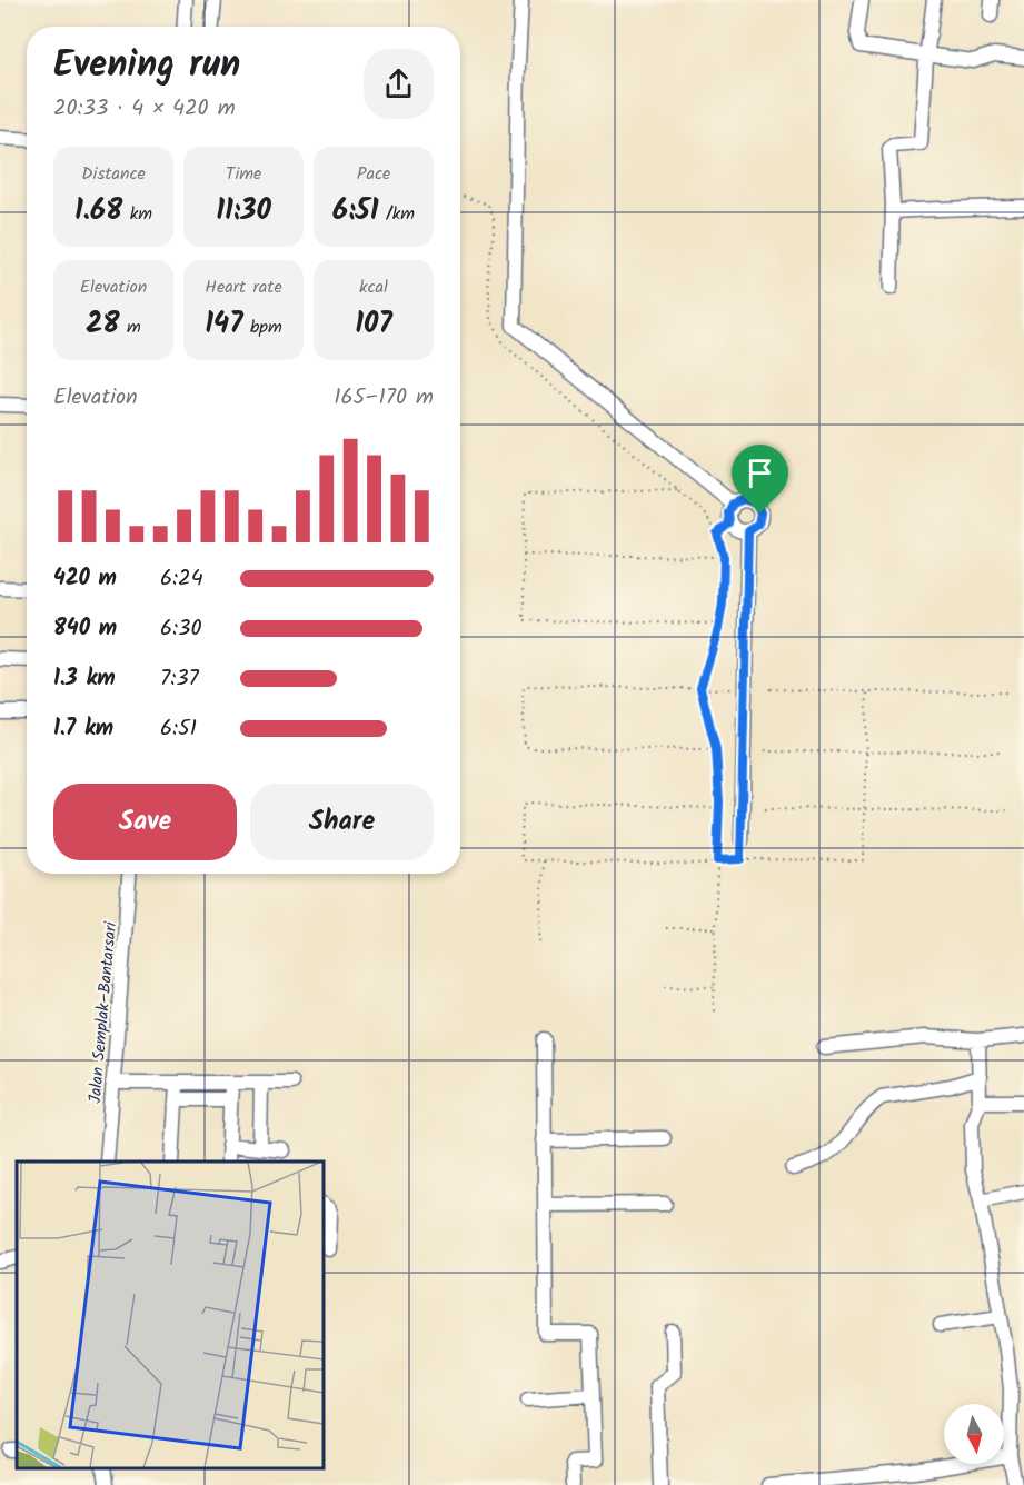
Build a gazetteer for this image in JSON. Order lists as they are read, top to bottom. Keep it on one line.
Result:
{"streets":{"street":["Jalan Semplak–Bantarsari"]},"north":"bottom","page":{"heading":["Evening run","20:33 · 4 × 420 m"],"stats":[["Distance","1.68 km"],["Time","11:30"],["Pace","6:51 /km"],["Elevation","28 m"],["Heart rate","147 bpm"],["kcal","107"]],"chart":["Elevation","165–170 m"],"list":[{"name":"420 m","note":"6:24"},{"name":"840 m","note":"6:30"},{"name":"1.3 km","note":"7:37"},{"name":"1.7 km","note":"6:51"}],"buttons":["Save","Share"]}}
